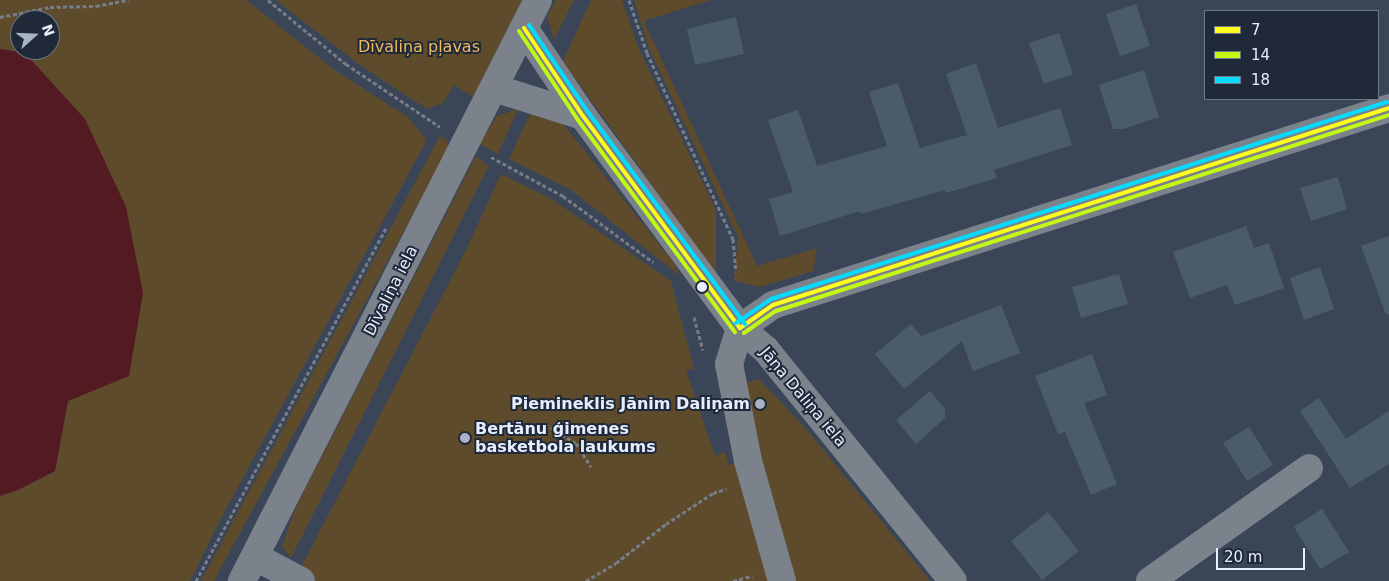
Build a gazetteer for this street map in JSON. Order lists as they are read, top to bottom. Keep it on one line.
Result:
{"streets":{"street":["Dīvaliņa iela","Jāņa Daliņa iela"]},"crossings":[["Dīvaliņa iela","Jāņa Daliņa iela"]],"parks":["Dīvaliņa pļavas"],"places":["Piemineklis Jānim Daliņam","Bertānu ģimenes basketbola laukums"],"lines":["transit line 18","transit line 7","transit line 14"],"legend":["7","14","18"],"scale_bar":"20 m","north":"right"}
